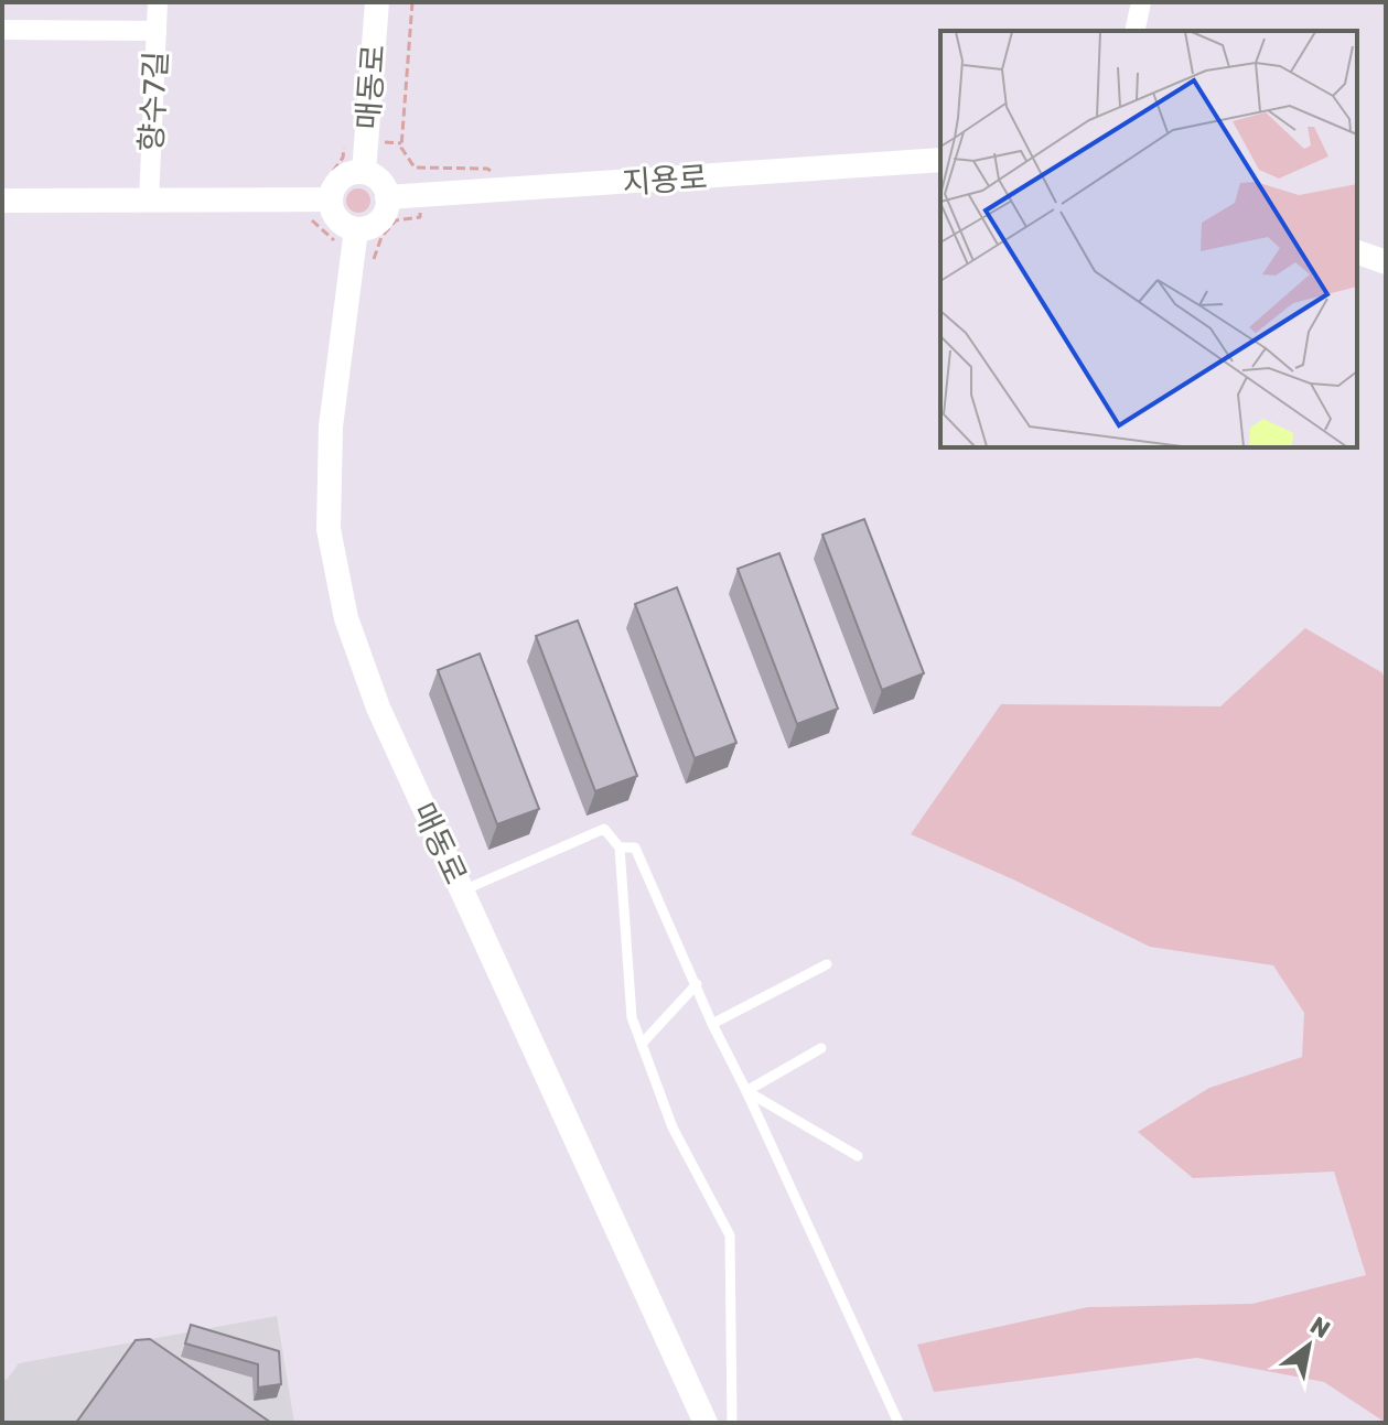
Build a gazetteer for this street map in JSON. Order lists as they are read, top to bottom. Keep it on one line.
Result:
{"streets":{"street":["매동로","향수7길","지용로"]},"crossings":[["매동로","지용로"]],"north":"top right"}
